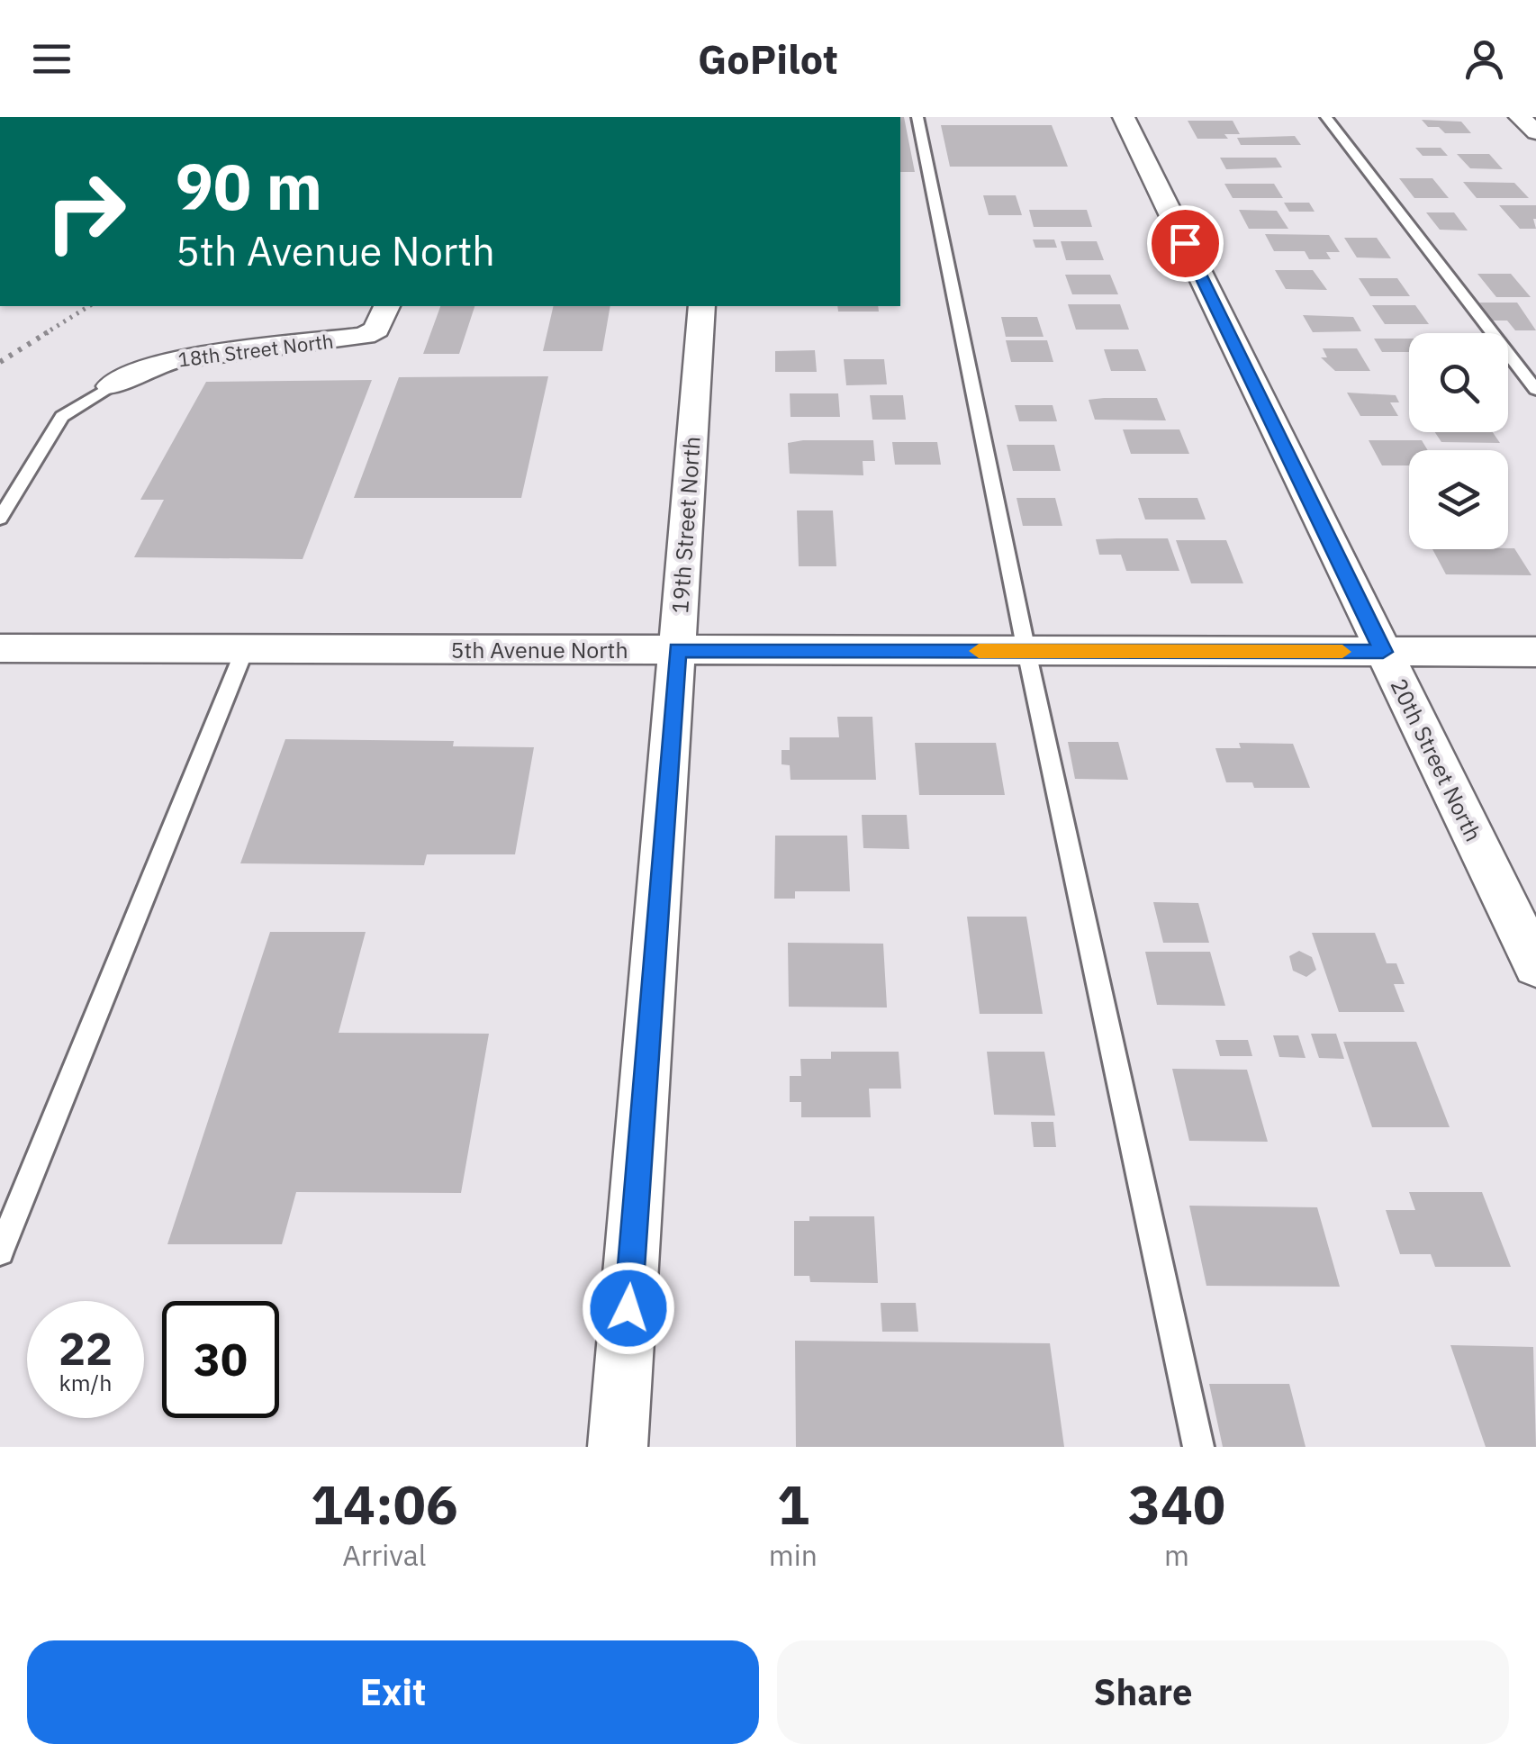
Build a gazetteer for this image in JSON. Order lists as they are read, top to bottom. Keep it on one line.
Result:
{"streets":{"street":["18th Street North","19th Street North","5th Avenue North","20th Street North"]},"crossings":[["19th Street North","5th Avenue North"],["5th Avenue North","20th Street North"]],"page":{"header":"GoPilot","turn":["90 m","5th Avenue North"],"speed":"22 km/h","limit":"30","eta":["14:06","Arrival","1","min","340","m"],"buttons":["Exit","Share"]}}
